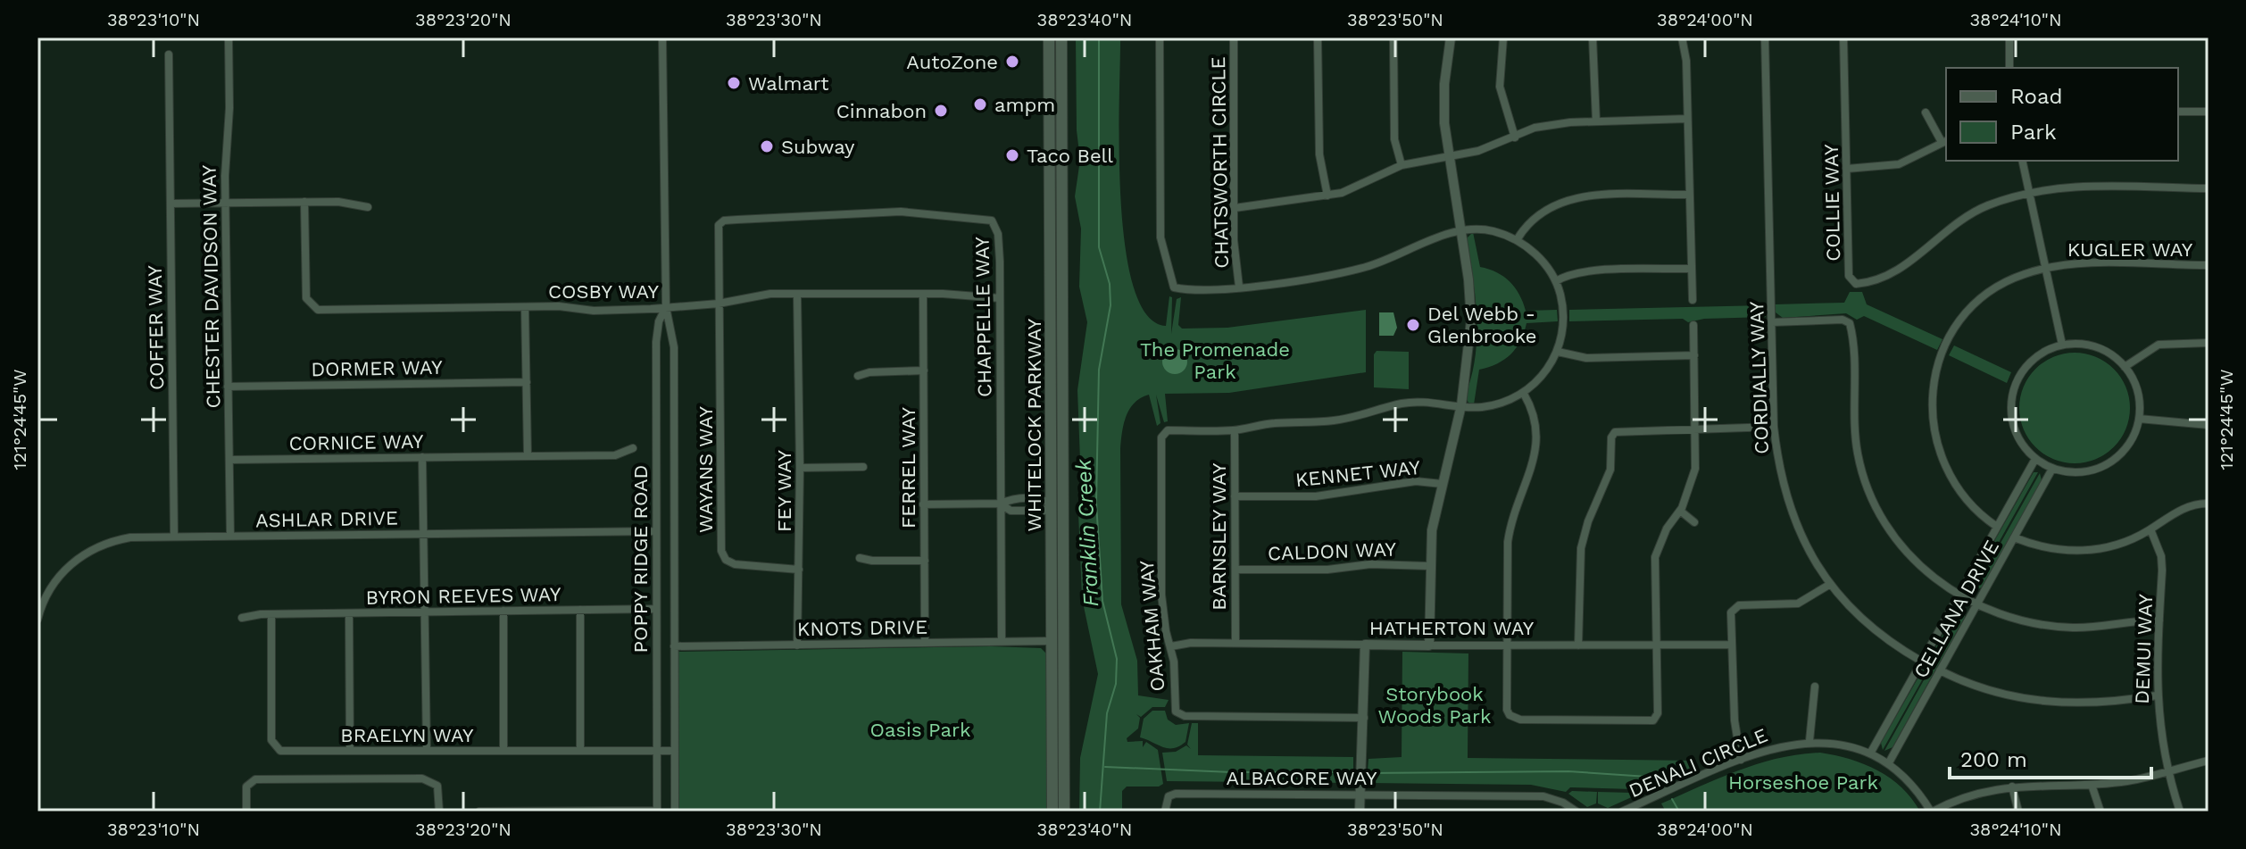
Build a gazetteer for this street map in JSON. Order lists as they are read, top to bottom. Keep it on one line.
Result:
{"streets":{"main road":["WHITELOCK PARKWAY"],"street":["CHATSWORTH CIRCLE","COLLIE WAY","KUGLER WAY","CHESTER DAVIDSON WAY","COSBY WAY","CHAPPELLE WAY","COFFER WAY","DORMER WAY","CORDIALLY WAY","CORNICE WAY","FERREL WAY","WAYANS WAY","KENNET WAY","FEY WAY","ASHLAR DRIVE","BARNSLEY WAY","CALDON WAY","POPPY RIDGE ROAD","BYRON REEVES WAY","CELLANA DRIVE","OAKHAM WAY","KNOTS DRIVE","HATHERTON WAY","DEMUI WAY","BRAELYN WAY","DENALI CIRCLE","ALBACORE WAY"]},"crossings":[["KUGLER WAY","CELLANA DRIVE"],["CHESTER DAVIDSON WAY","DORMER WAY"],["CHESTER DAVIDSON WAY","CORNICE WAY"],["CHESTER DAVIDSON WAY","ASHLAR DRIVE"],["COSBY WAY","CHAPPELLE WAY"],["COSBY WAY","FERREL WAY"],["COSBY WAY","WAYANS WAY"],["COSBY WAY","FEY WAY"],["COSBY WAY","POPPY RIDGE ROAD"],["CHAPPELLE WAY","WAYANS WAY"],["CHAPPELLE WAY","KNOTS DRIVE"],["COFFER WAY","ASHLAR DRIVE"],["CORDIALLY WAY","CELLANA DRIVE"],["WHITELOCK PARKWAY","KNOTS DRIVE"],["FERREL WAY","KNOTS DRIVE"],["WAYANS WAY","FEY WAY"],["KENNET WAY","BARNSLEY WAY"],["FEY WAY","KNOTS DRIVE"],["ASHLAR DRIVE","POPPY RIDGE ROAD"],["BARNSLEY WAY","CALDON WAY"],["BARNSLEY WAY","OAKHAM WAY"],["BARNSLEY WAY","HATHERTON WAY"],["POPPY RIDGE ROAD","BYRON REEVES WAY"],["POPPY RIDGE ROAD","KNOTS DRIVE"],["POPPY RIDGE ROAD","BRAELYN WAY"],["BYRON REEVES WAY","BRAELYN WAY"],["CELLANA DRIVE","DENALI CIRCLE"],["OAKHAM WAY","HATHERTON WAY"]],"water":["Franklin Creek"],"parks":["The Promenade Park","Storybook Woods Park","Oasis Park","Horseshoe Park"],"places":["AutoZone","Walmart","ampm","Cinnabon","Subway","Taco Bell","Del Webb - Glenbrooke"],"legend":["Road","Park"],"scale_bar":"200 m","coordinates":["38°23'10\"N","38°23'20\"N","38°23'30\"N","38°23'40\"N","38°23'50\"N","38°24'00\"N","38°24'10\"N","121°24'45\"W"]}
